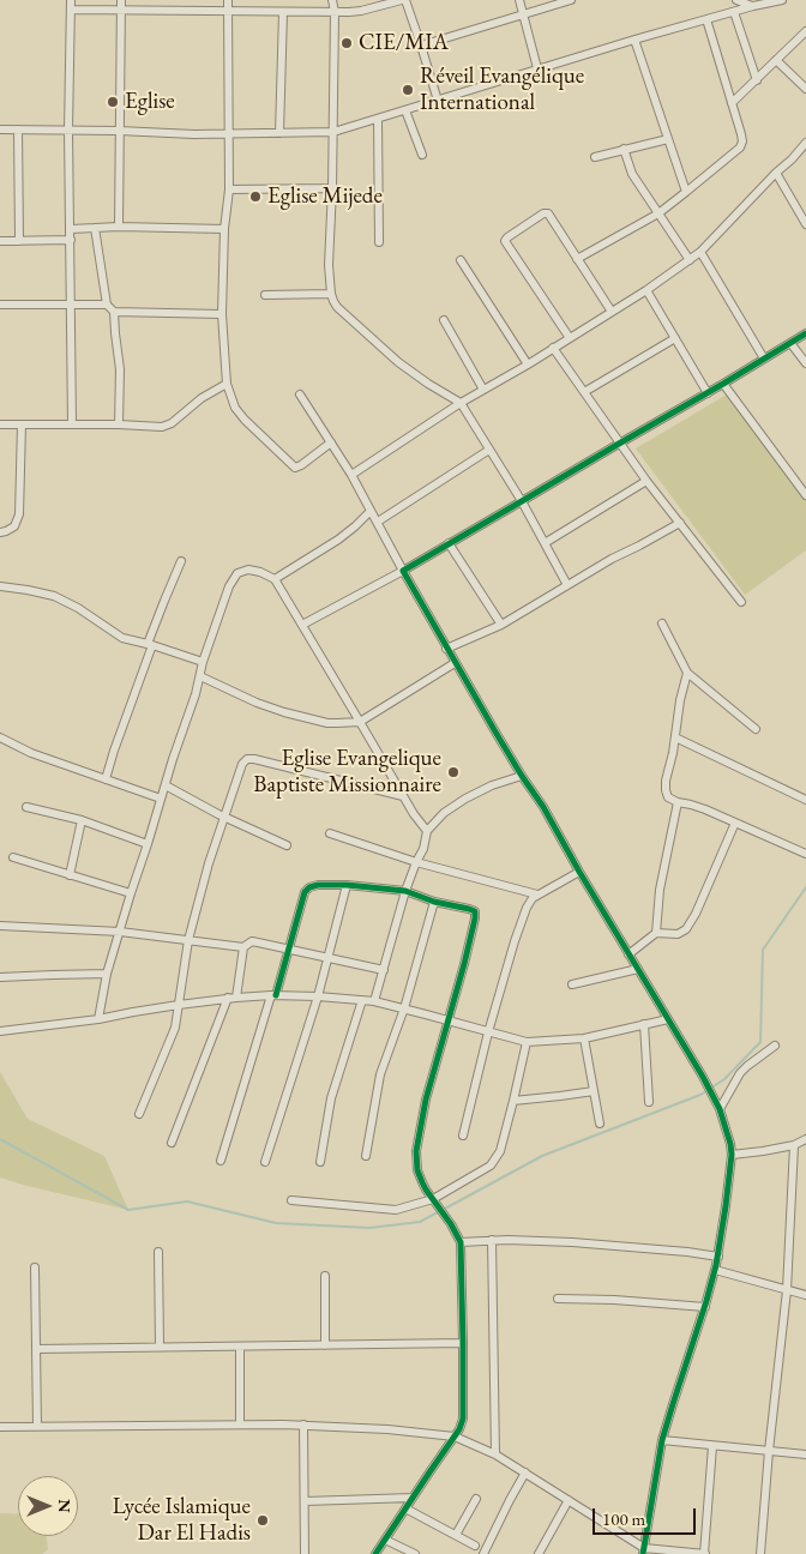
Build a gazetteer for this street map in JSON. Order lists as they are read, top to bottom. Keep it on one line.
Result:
{"places":["CIE/MIA","Réveil Evangélique International","Eglise","Eglise Mijede","Eglise Evangelique Baptiste Missionnaire","Lycée Islamique Dar El Hadis"],"scale_bar":"100 m","north":"right"}
